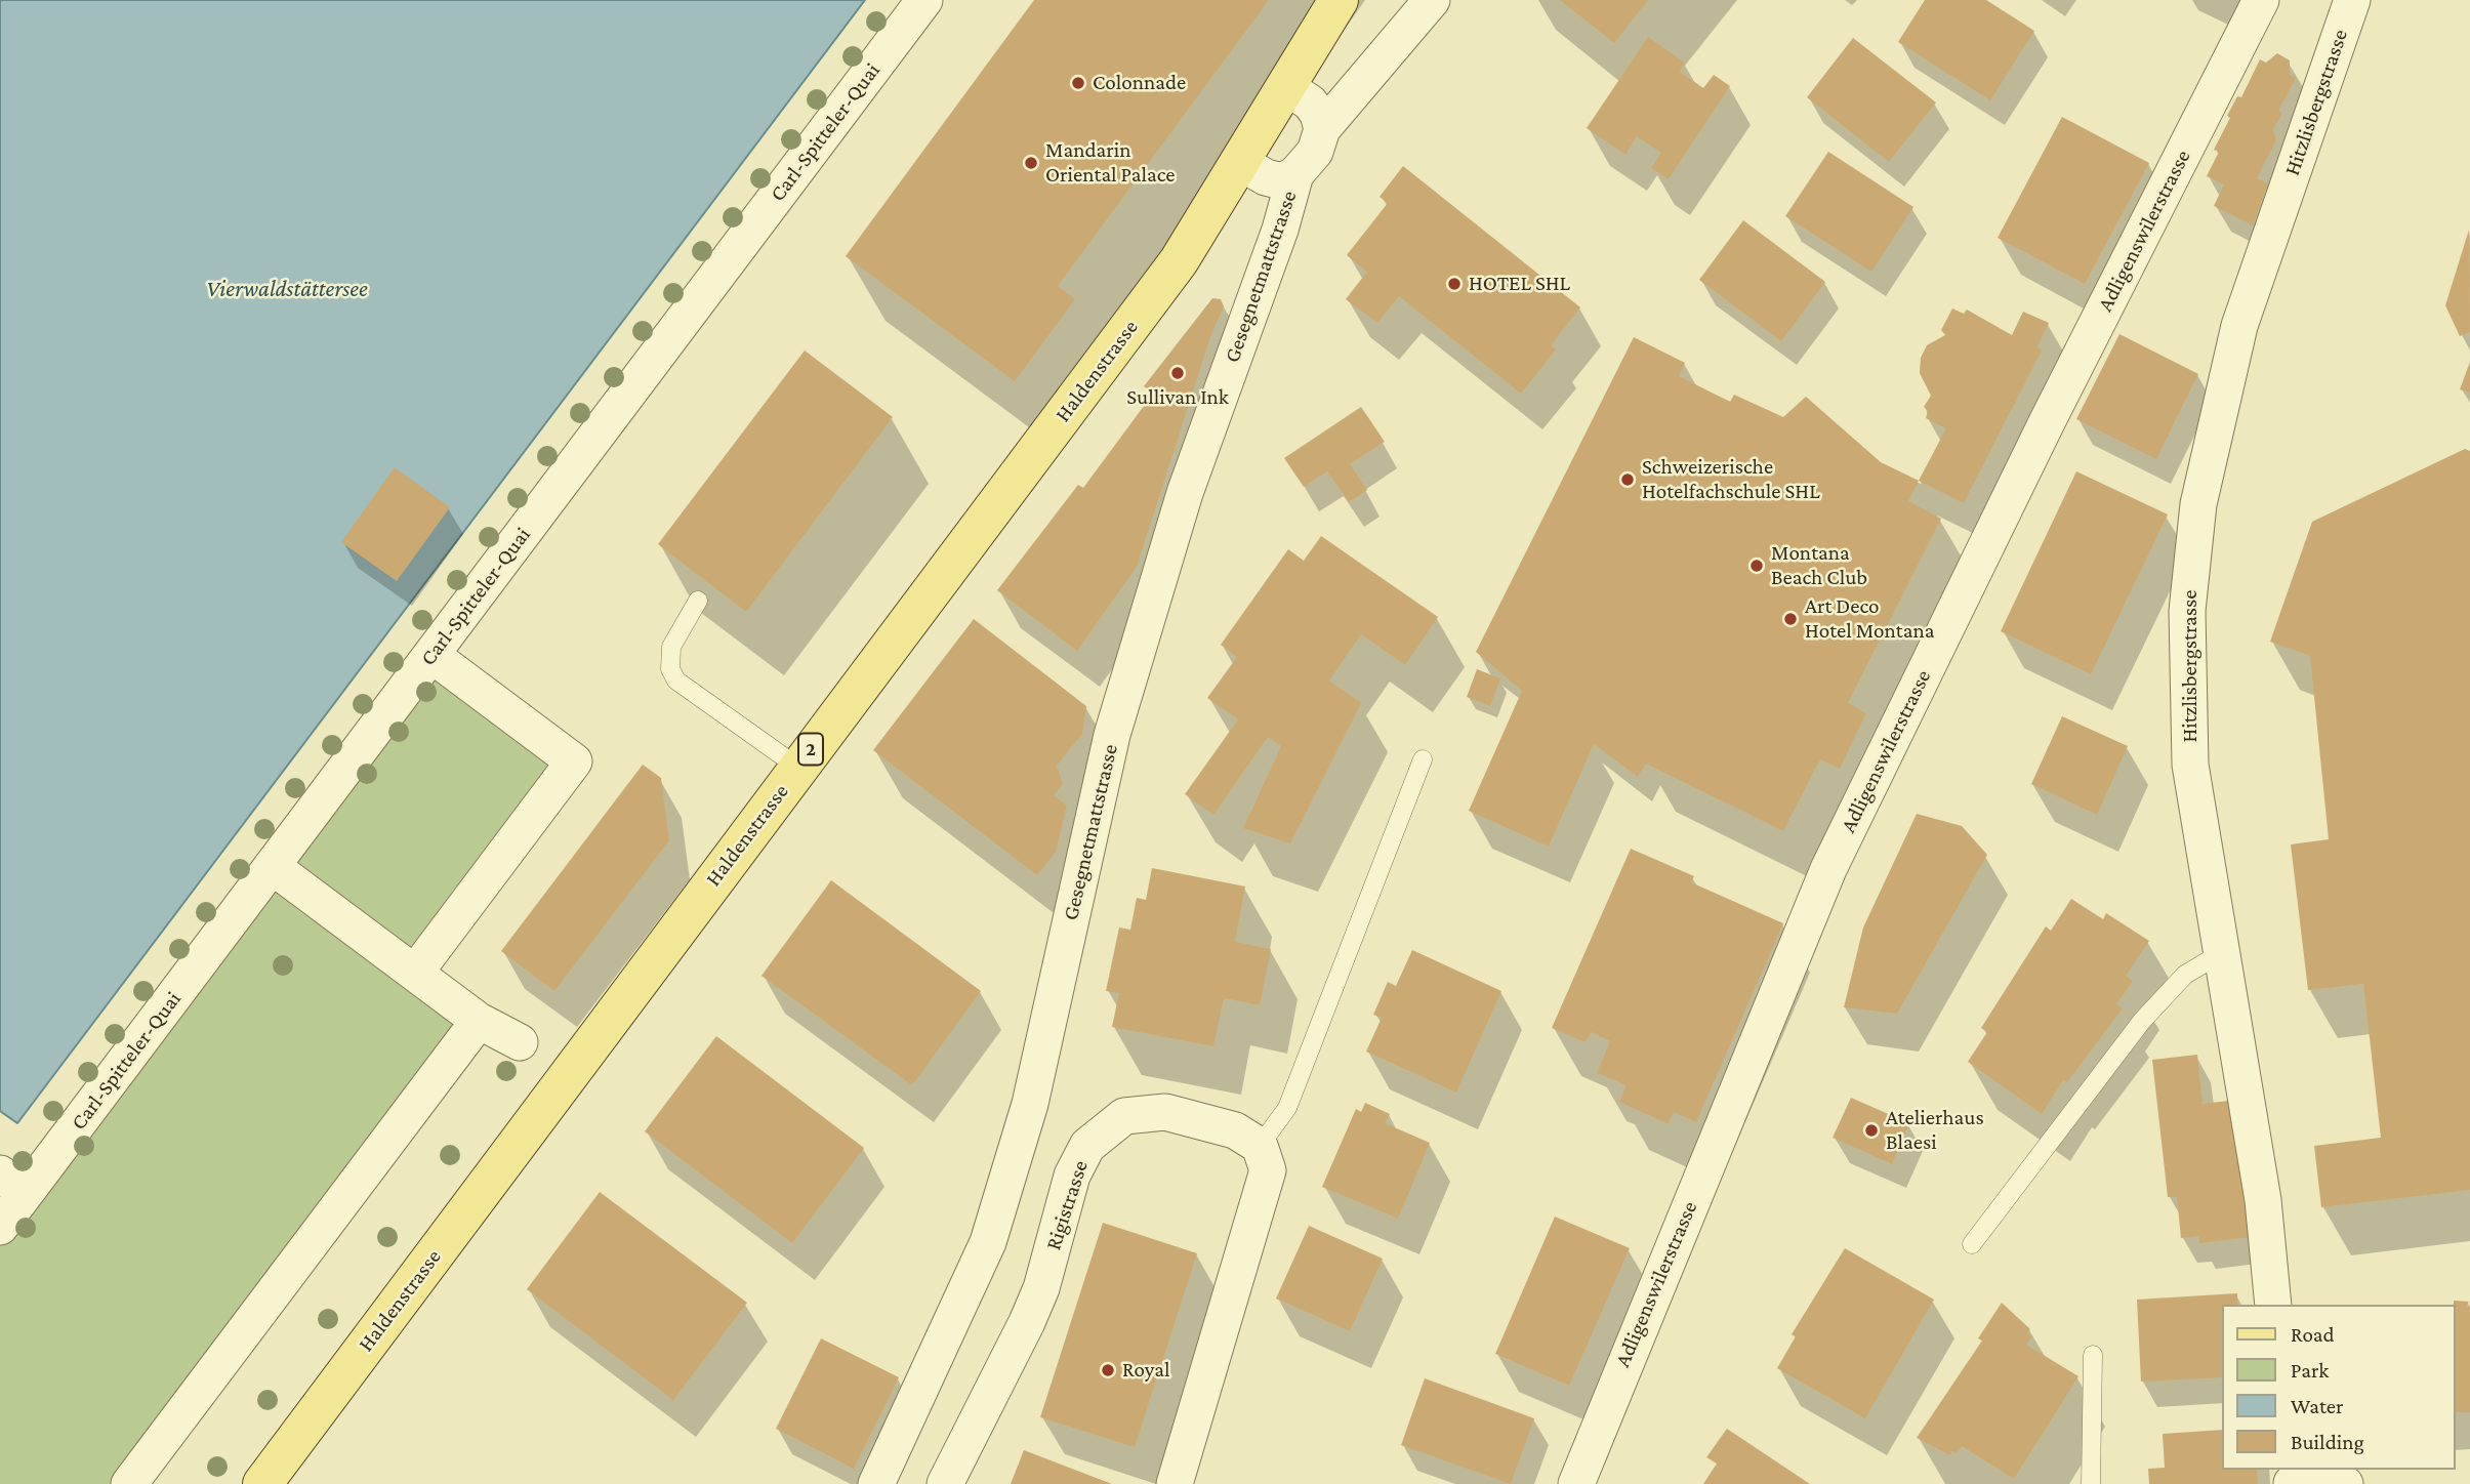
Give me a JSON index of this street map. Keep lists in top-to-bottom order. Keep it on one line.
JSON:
{"streets":{"main road":["Haldenstrasse","2"],"street":["Hitzlisbergstrasse","Carl-Spitteler-Quai","Adligenswilerstrasse","Gesegnetmattstrasse","Rigistrasse"]},"water":["Vierwaldstättersee"],"places":["Colonnade","Mandarin Oriental Palace","HOTEL SHL","Sullivan Ink","Schweizerische Hotelfachschule SHL","Montana Beach Club","Art Deco Hotel Montana","Atelierhaus Blaesi","Royal"],"legend":["Road","Park","Water","Building"]}
